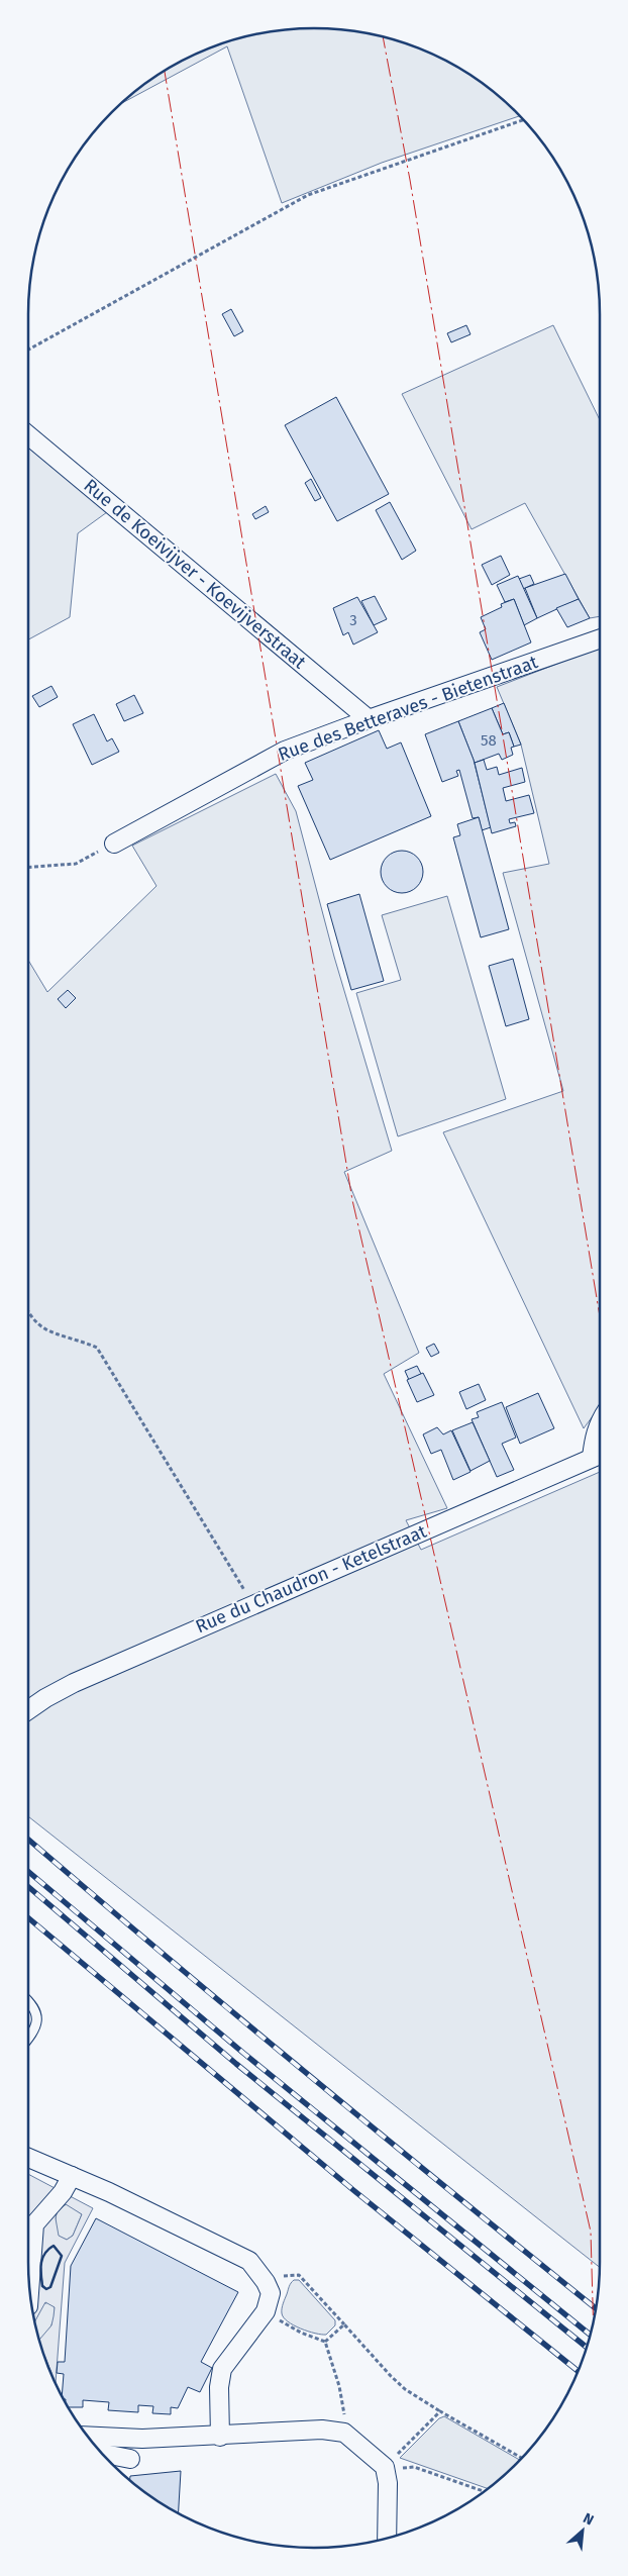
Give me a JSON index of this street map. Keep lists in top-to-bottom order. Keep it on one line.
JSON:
{"streets":{"street":["Rue de Koeivijver - Koevijverstraat","Rue des Betteraves - Bietenstraat","Rue du Chaudron - Ketelstraat"]},"crossings":[["Rue de Koeivijver - Koevijverstraat","Rue des Betteraves - Bietenstraat"]],"house_numbers":["3","58"],"north":"top right"}
